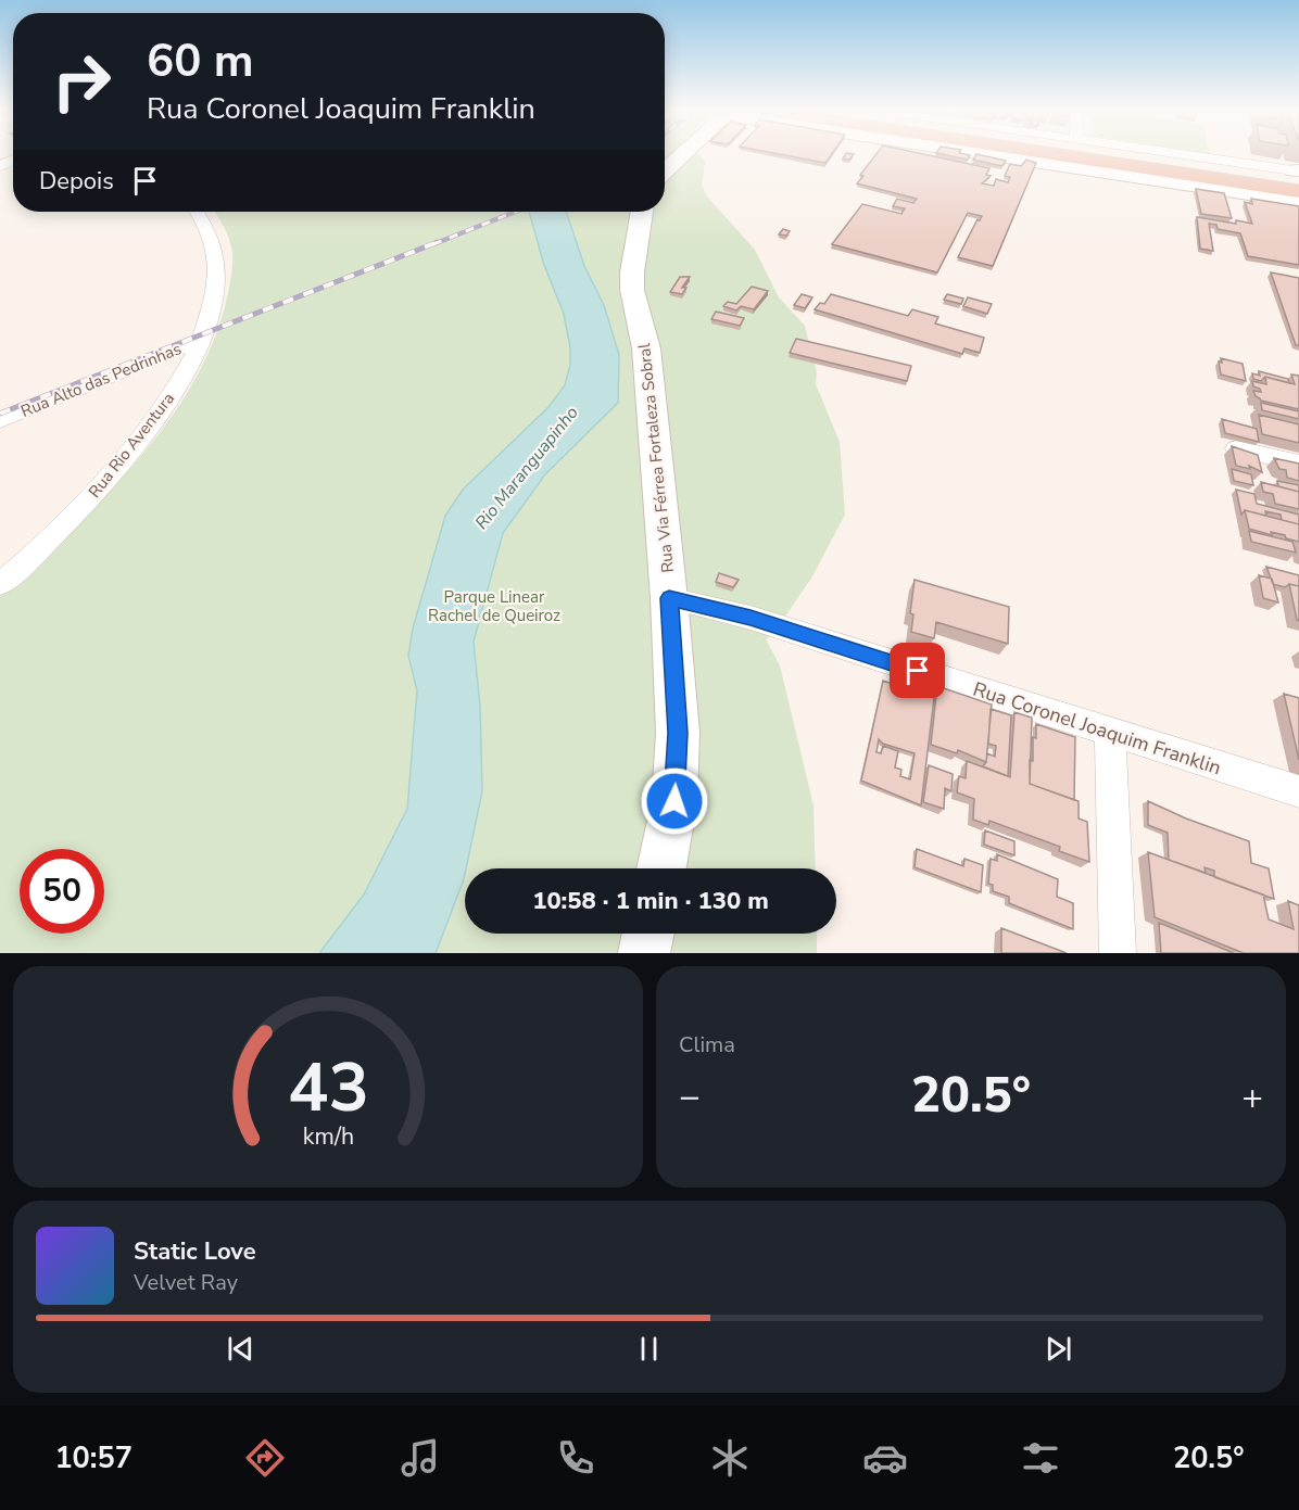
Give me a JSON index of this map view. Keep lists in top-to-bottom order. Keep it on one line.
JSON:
{"streets":{"main road":["Rua Via Férrea Fortaleza Sobral"],"street":["Rua Alto das Pedrinhas","Rua Rio Aventura","Rua Coronel Joaquim Franklin"]},"crossings":[["Rua Alto das Pedrinhas","Rua Rio Aventura"],["Rua Via Férrea Fortaleza Sobral","Rua Coronel Joaquim Franklin"]],"water":["Rio Maranguapinho"],"parks":["Parque Linear Rachel de Queiroz"],"page":{"turn":["60 m","Rua Coronel Joaquim Franklin"],"then":"Depois","limit":"50","trip":"10:58 · 1 min · 130 m","tile":"Clima","heat":["−","20.5°","+"],"song":["Static Love","Velvet Ray"],"tabs":["10:57","20.5°"],"gauge":["43","km/h"]}}
